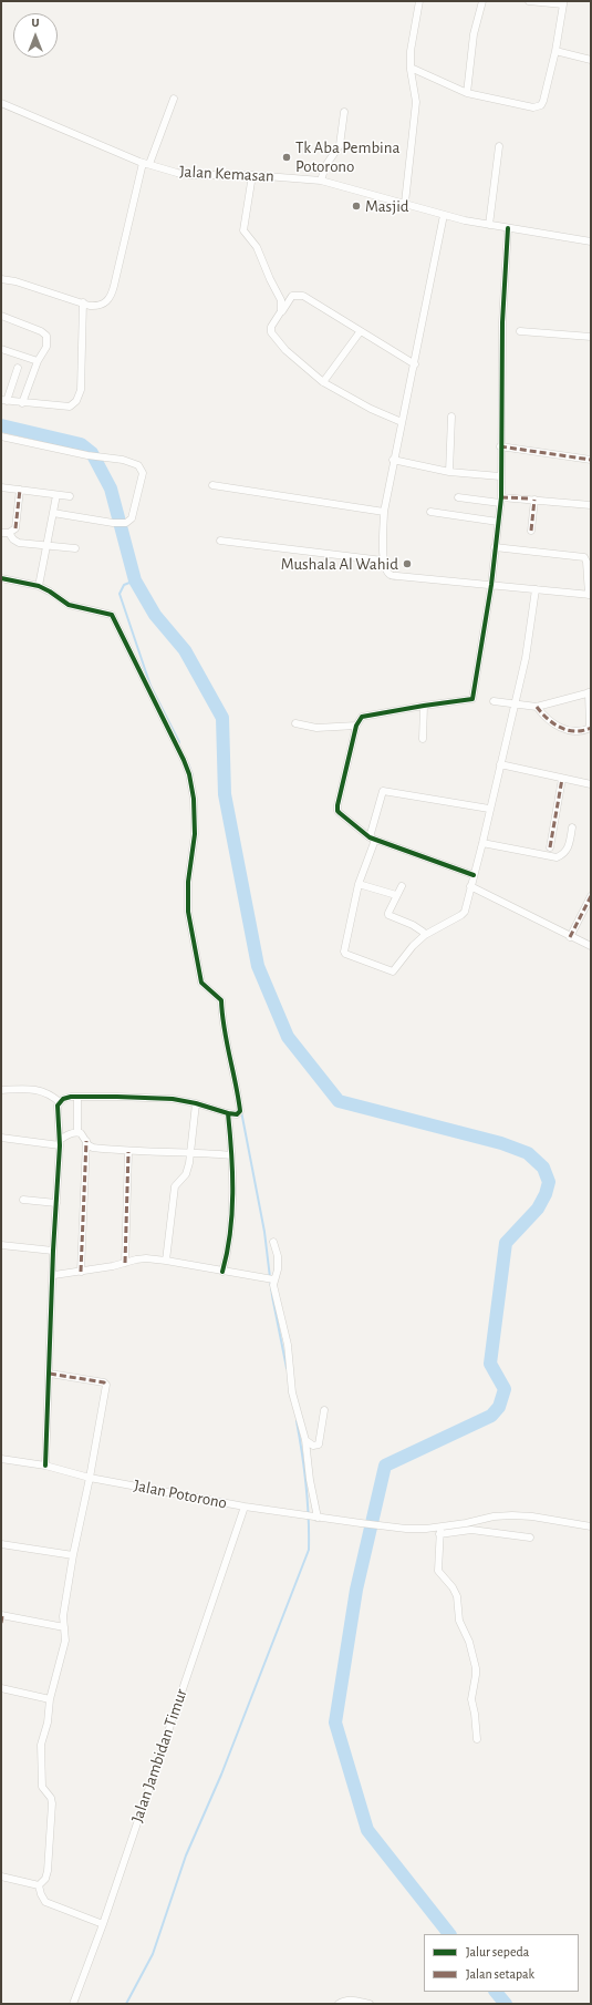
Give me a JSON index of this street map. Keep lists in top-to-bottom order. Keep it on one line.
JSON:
{"streets":{"street":["Jalan Kemasan","Jalan Potorono","Jalan Jambidan Timur"]},"crossings":[["Jalan Potorono","Jalan Jambidan Timur"]],"places":["Tk Aba Pembina Potorono","Masjid","Mushala Al Wahid"],"legend":["Jalur sepeda","Jalan setapak"],"north":"top"}
